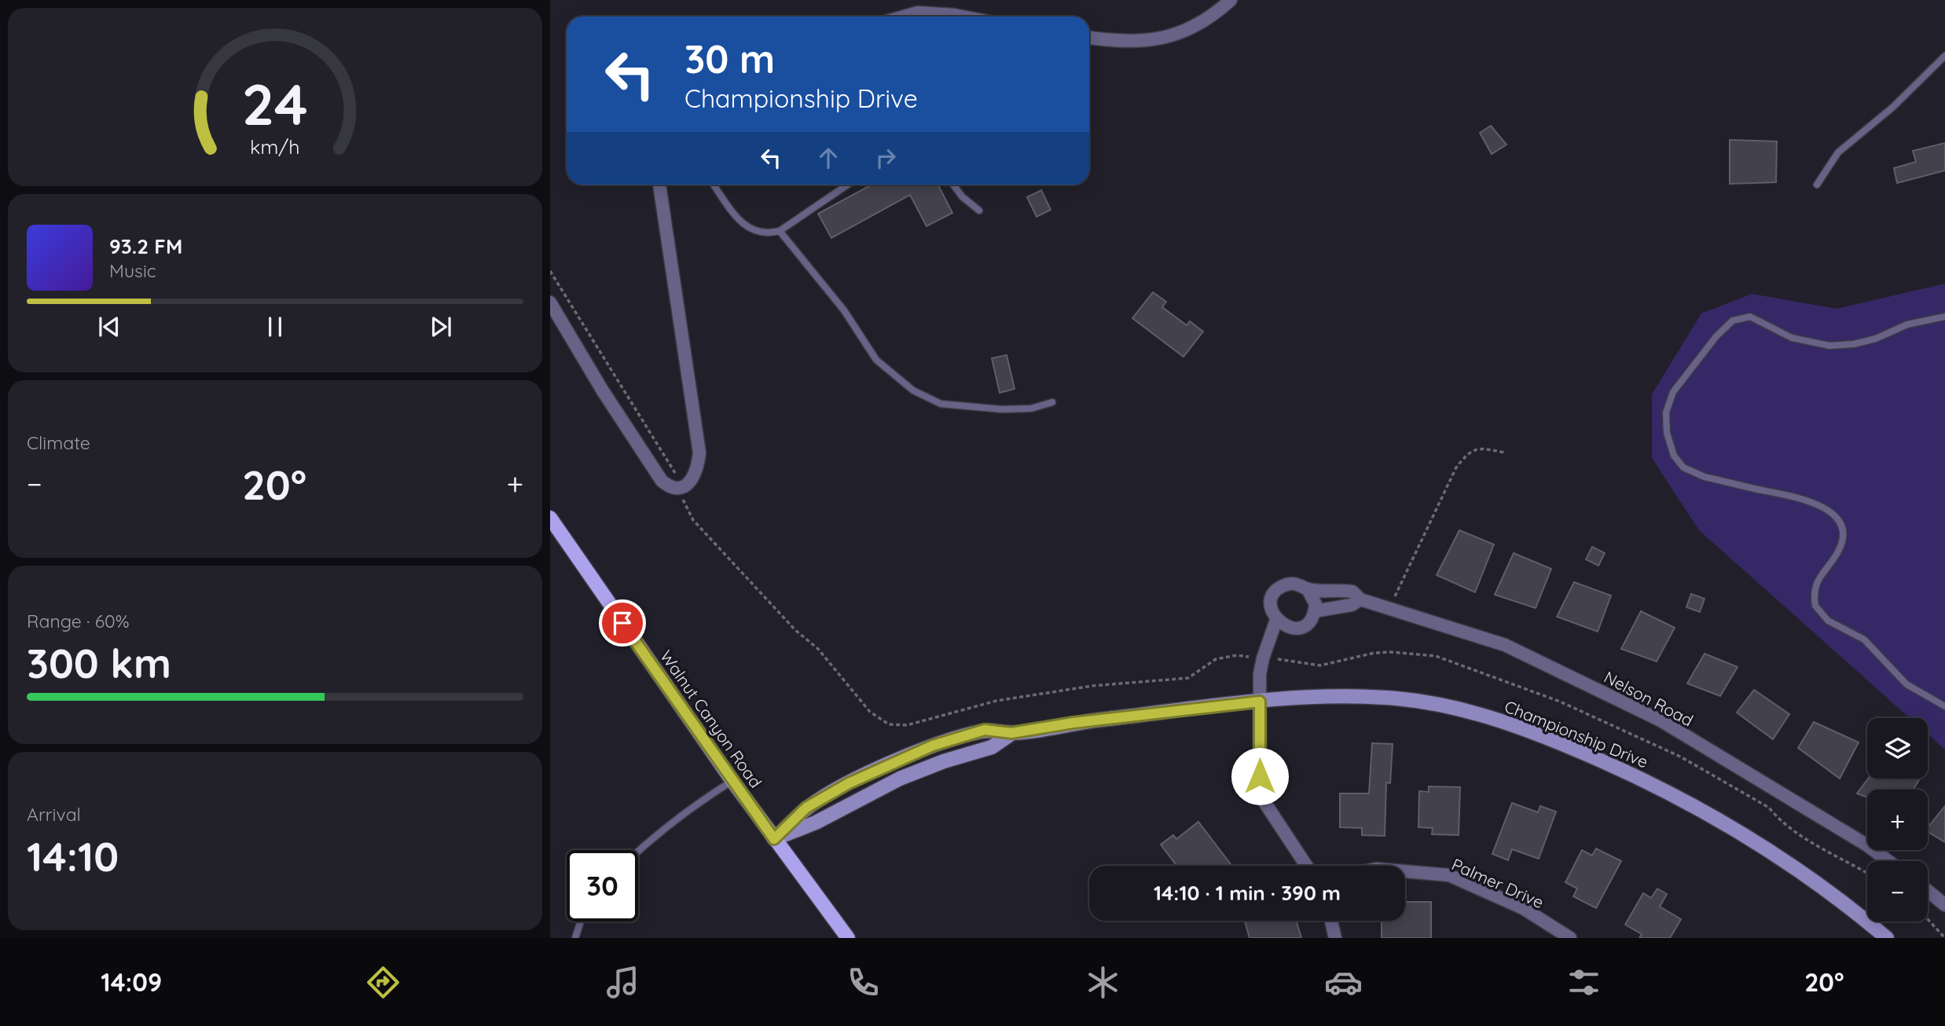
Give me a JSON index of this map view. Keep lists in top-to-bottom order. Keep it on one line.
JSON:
{"streets":{"main road":["Walnut Canyon Road"],"street":["Nelson Road","Championship Drive","Palmer Drive"]},"crossings":[["Nelson Road","Championship Drive"],["Walnut Canyon Road","Championship Drive"]],"page":{"turn":["30 m","Championship Drive"],"song":["93.2 FM","Music"],"tile":["Climate",["Range · 60%","300 km"],["Arrival","14:10"]],"heat":["−","20°","+"],"map_buttons":["+","−"],"limit":"30","trip":"14:10 · 1 min · 390 m","tabs":["14:09","20°"],"gauge":["24","km/h"]}}
